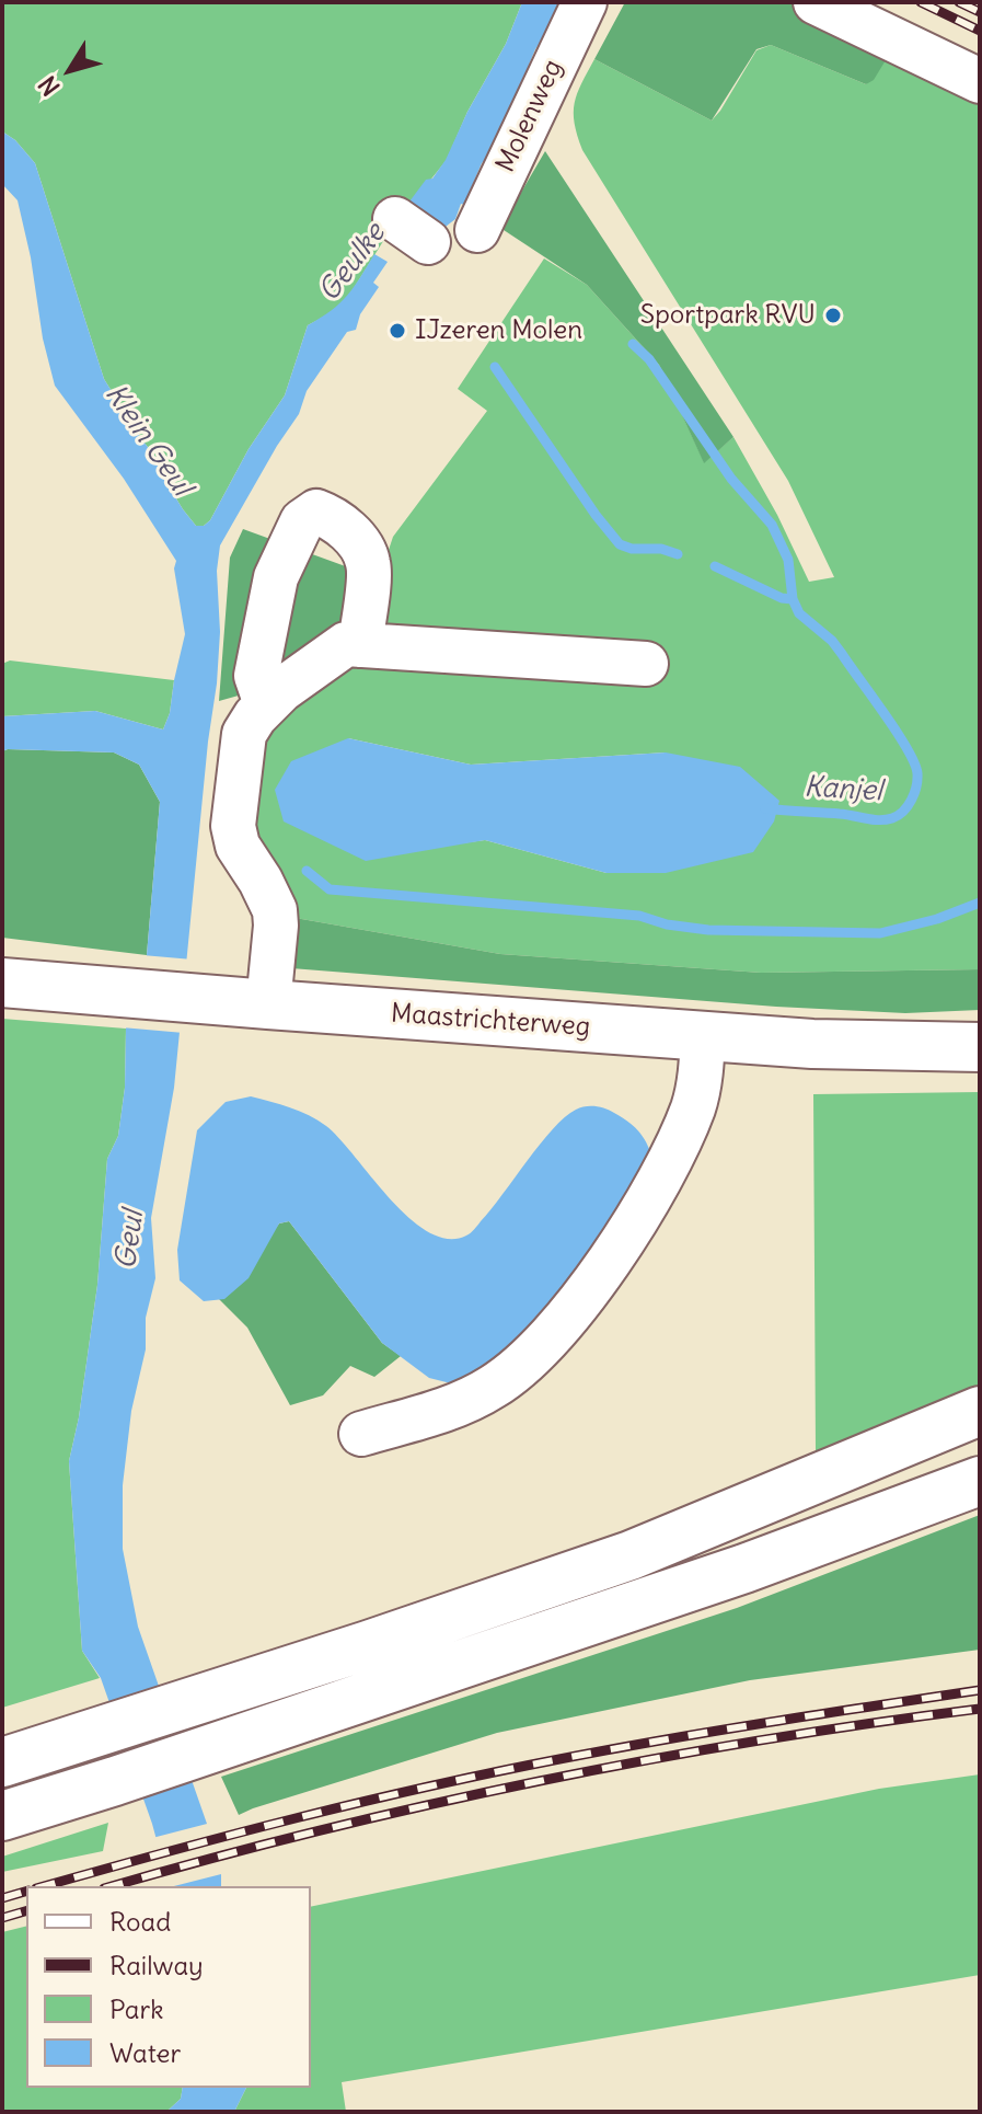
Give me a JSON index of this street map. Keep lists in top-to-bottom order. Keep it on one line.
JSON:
{"streets":{"main road":["Maastrichterweg"],"street":["Molenweg"]},"water":["Geulke","Klein Geul","Kanjel","Geul"],"places":["Sportpark RVU","IJzeren Molen"],"legend":["Road","Railway","Park","Water"],"north":"bottom left"}
